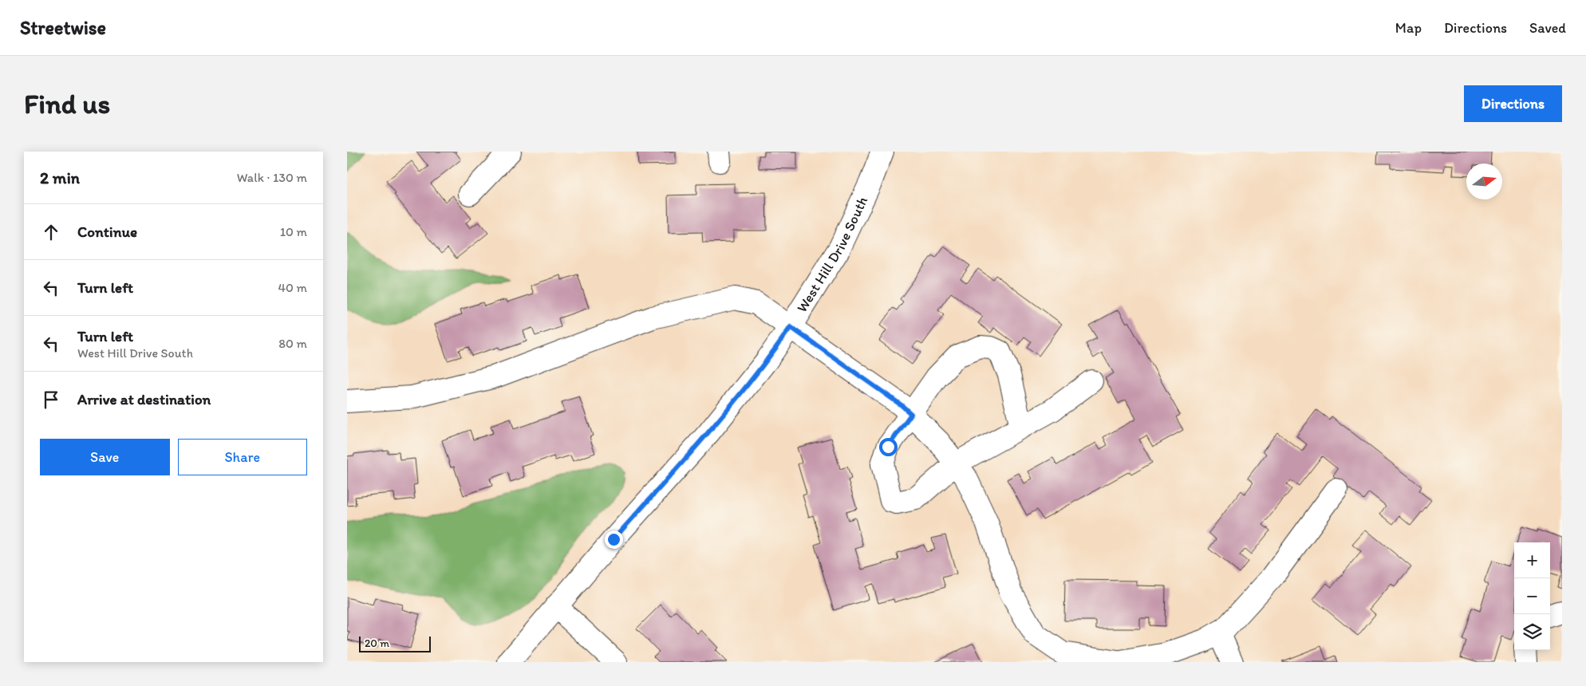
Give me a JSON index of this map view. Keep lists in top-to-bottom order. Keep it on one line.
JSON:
{"streets":{"street":["West Hill Drive South"]},"scale_bar":"20 m","north":"right","page":{"header":"Streetwise","nav":["Map","Directions","Saved"],"buttons":["Directions",["Save","Share"]],"title":"Find us","heading":["2 min","Walk · 130 m"],"list":[["Continue","10 m"],["Turn left","40 m"],["Turn left","West Hill Drive South","80 m"],"Arrive at destination"],"map_buttons":["+","−"],"scale":"20 m"}}
